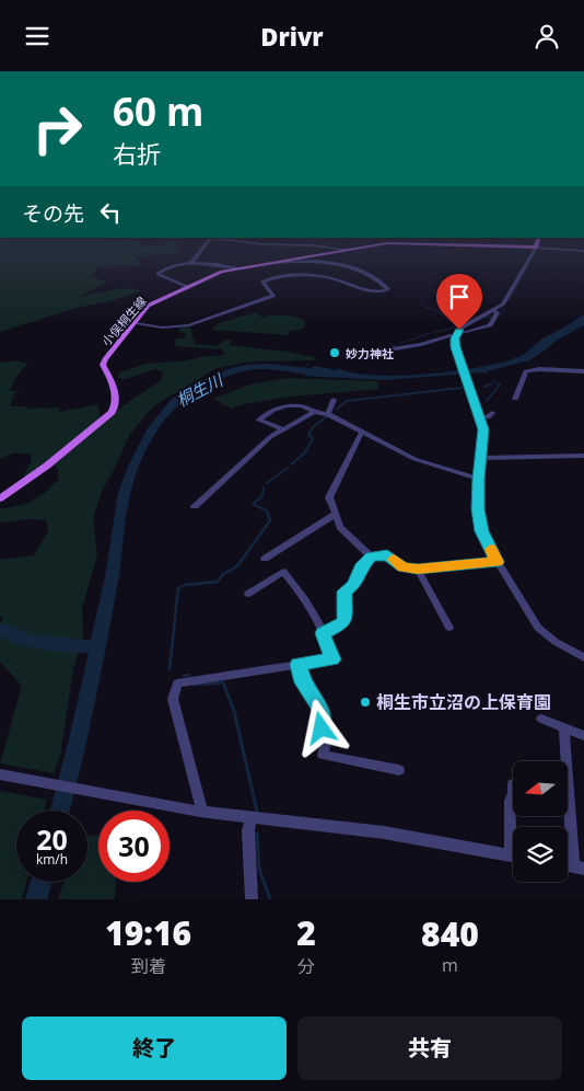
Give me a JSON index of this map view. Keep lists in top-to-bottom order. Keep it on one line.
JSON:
{"streets":{"main road":["小俣桐生線"]},"water":["桐生川"],"places":["妙力神社","桐生市立沼の上保育園"],"north":"left","page":{"header":"Drivr","turn":["60 m","右折"],"then":"その先","speed":"20 km/h","limit":"30","eta":["19:16","到着","2","分","840","m"],"buttons":["終了","共有"]}}
